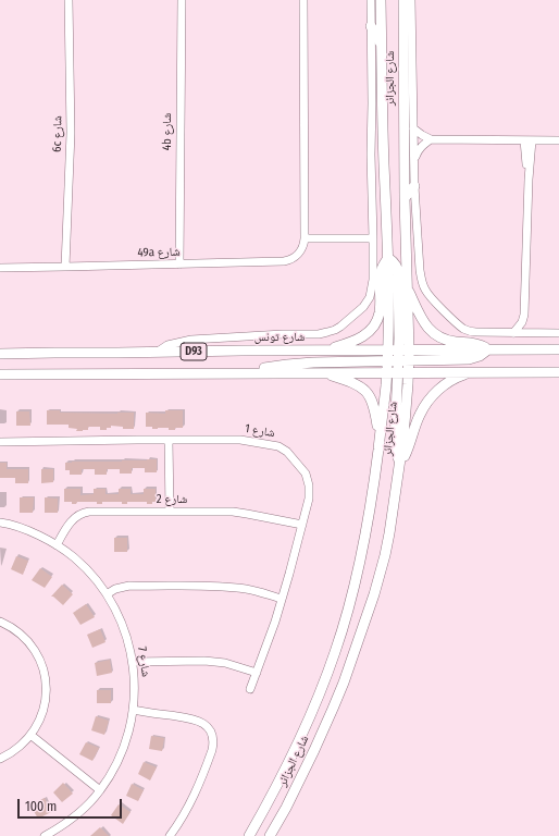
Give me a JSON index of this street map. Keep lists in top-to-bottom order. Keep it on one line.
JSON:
{"streets":{"main road":["شارع الجزائر","شارع تونس","D93"],"street":["4b شارع","6c شارع","49a شارع","شارع 1","شارع 2","شارع 7"]},"crossings":[["شارع الجزائر","شارع تونس"],["شارع الجزائر","D93"],["4b شارع","49a شارع"],["6c شارع","49a شارع"],["شارع 1","شارع 2"],["شارع 2","شارع 7"]],"scale_bar":"100 m"}
